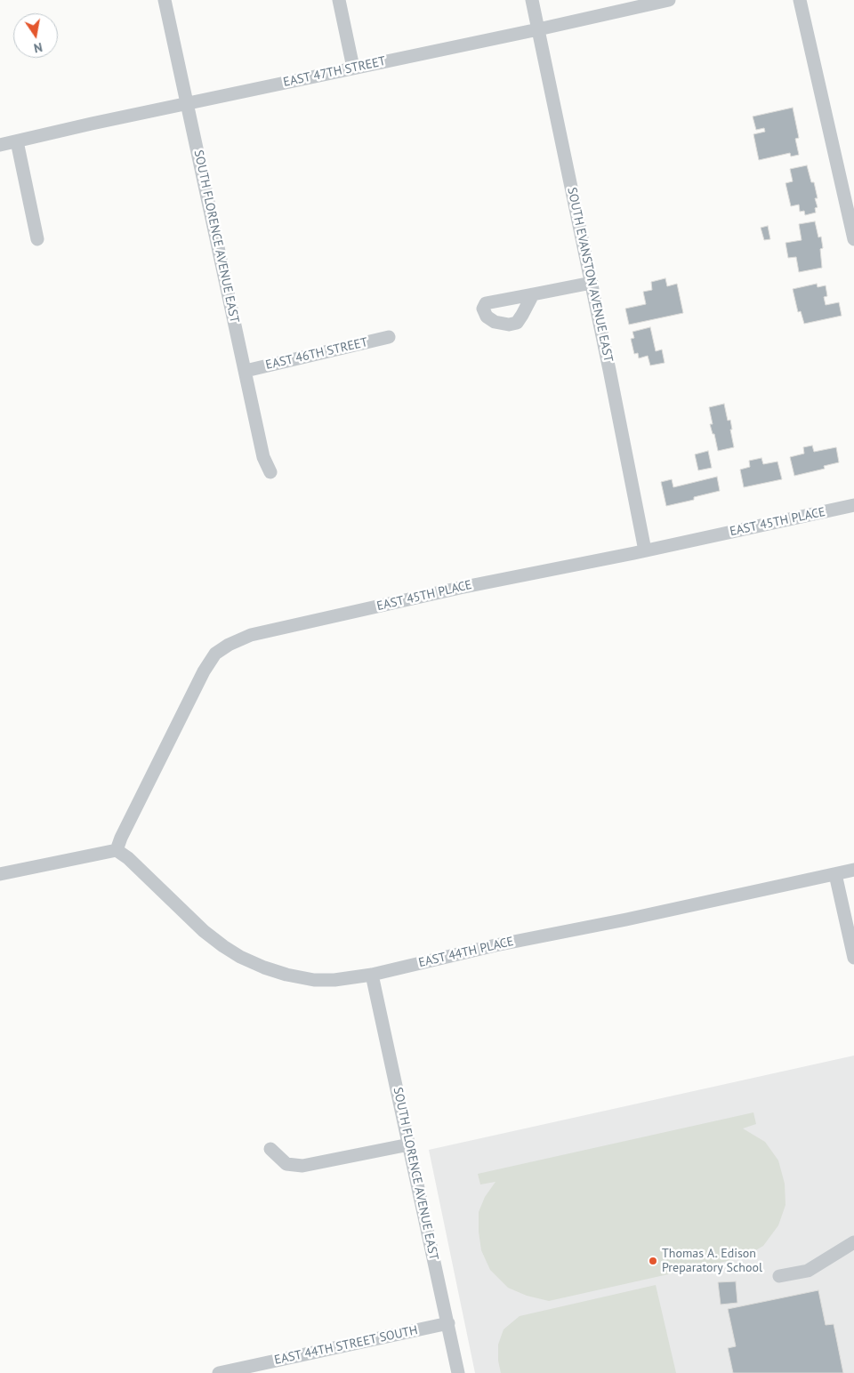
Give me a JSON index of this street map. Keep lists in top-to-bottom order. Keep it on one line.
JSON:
{"streets":{"street":["EAST 47TH STREET","SOUTH FLORENCE AVENUE EAST","SOUTH EVANSTON AVENUE EAST","EAST 46TH STREET","EAST 45TH PLACE","EAST 44TH PLACE","EAST 44TH STREET SOUTH"]},"crossings":[["EAST 47TH STREET","SOUTH FLORENCE AVENUE EAST"],["EAST 47TH STREET","SOUTH EVANSTON AVENUE EAST"],["SOUTH FLORENCE AVENUE EAST","EAST 46TH STREET"],["SOUTH FLORENCE AVENUE EAST","EAST 44TH PLACE"],["SOUTH FLORENCE AVENUE EAST","EAST 44TH STREET SOUTH"],["SOUTH EVANSTON AVENUE EAST","EAST 45TH PLACE"],["EAST 45TH PLACE","EAST 44TH PLACE"]],"places":["Thomas A. Edison Preparatory School"],"north":"bottom"}
